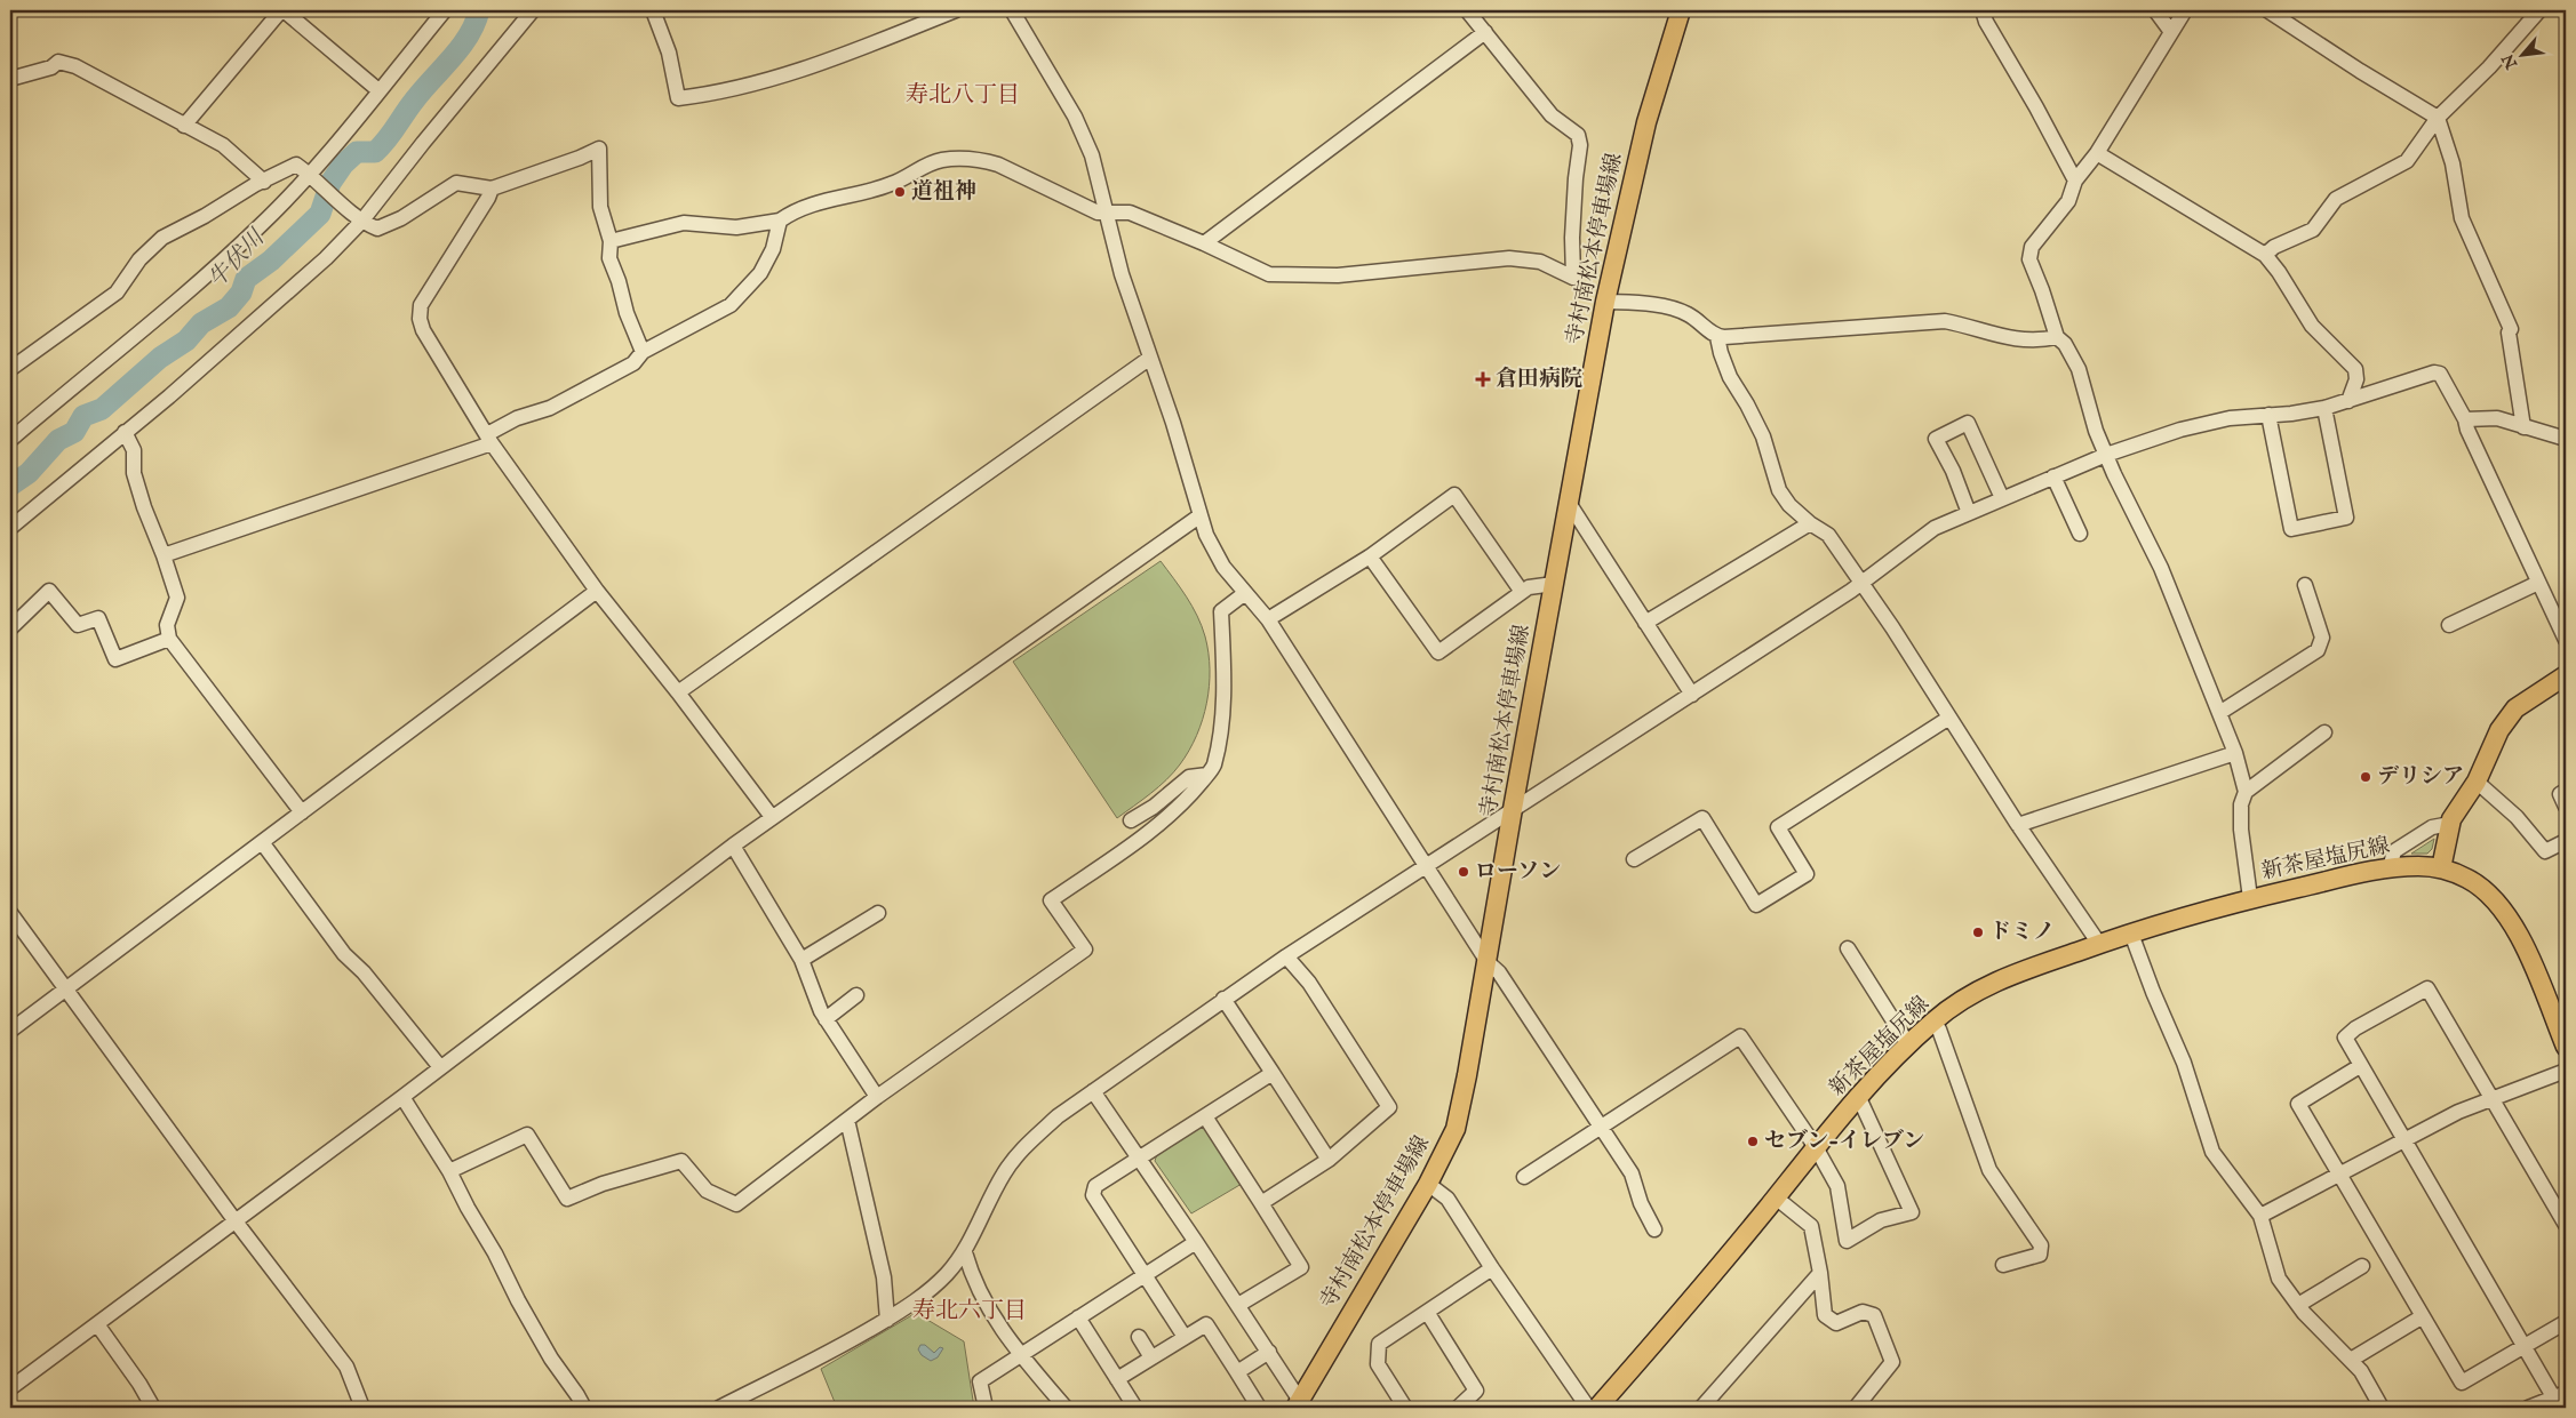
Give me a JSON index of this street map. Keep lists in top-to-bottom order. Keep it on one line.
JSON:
{"streets":{"main road":["寺村南松本停車場線","新茶屋塩尻線"]},"districts":["寿北八丁目","寿北六丁目"],"water":["牛伏川"],"places":{"other":["道祖神","デリシア","ローソン","ドミノ","セブン-イレブン"],"health":["倉田病院"]},"north":"bottom left"}
